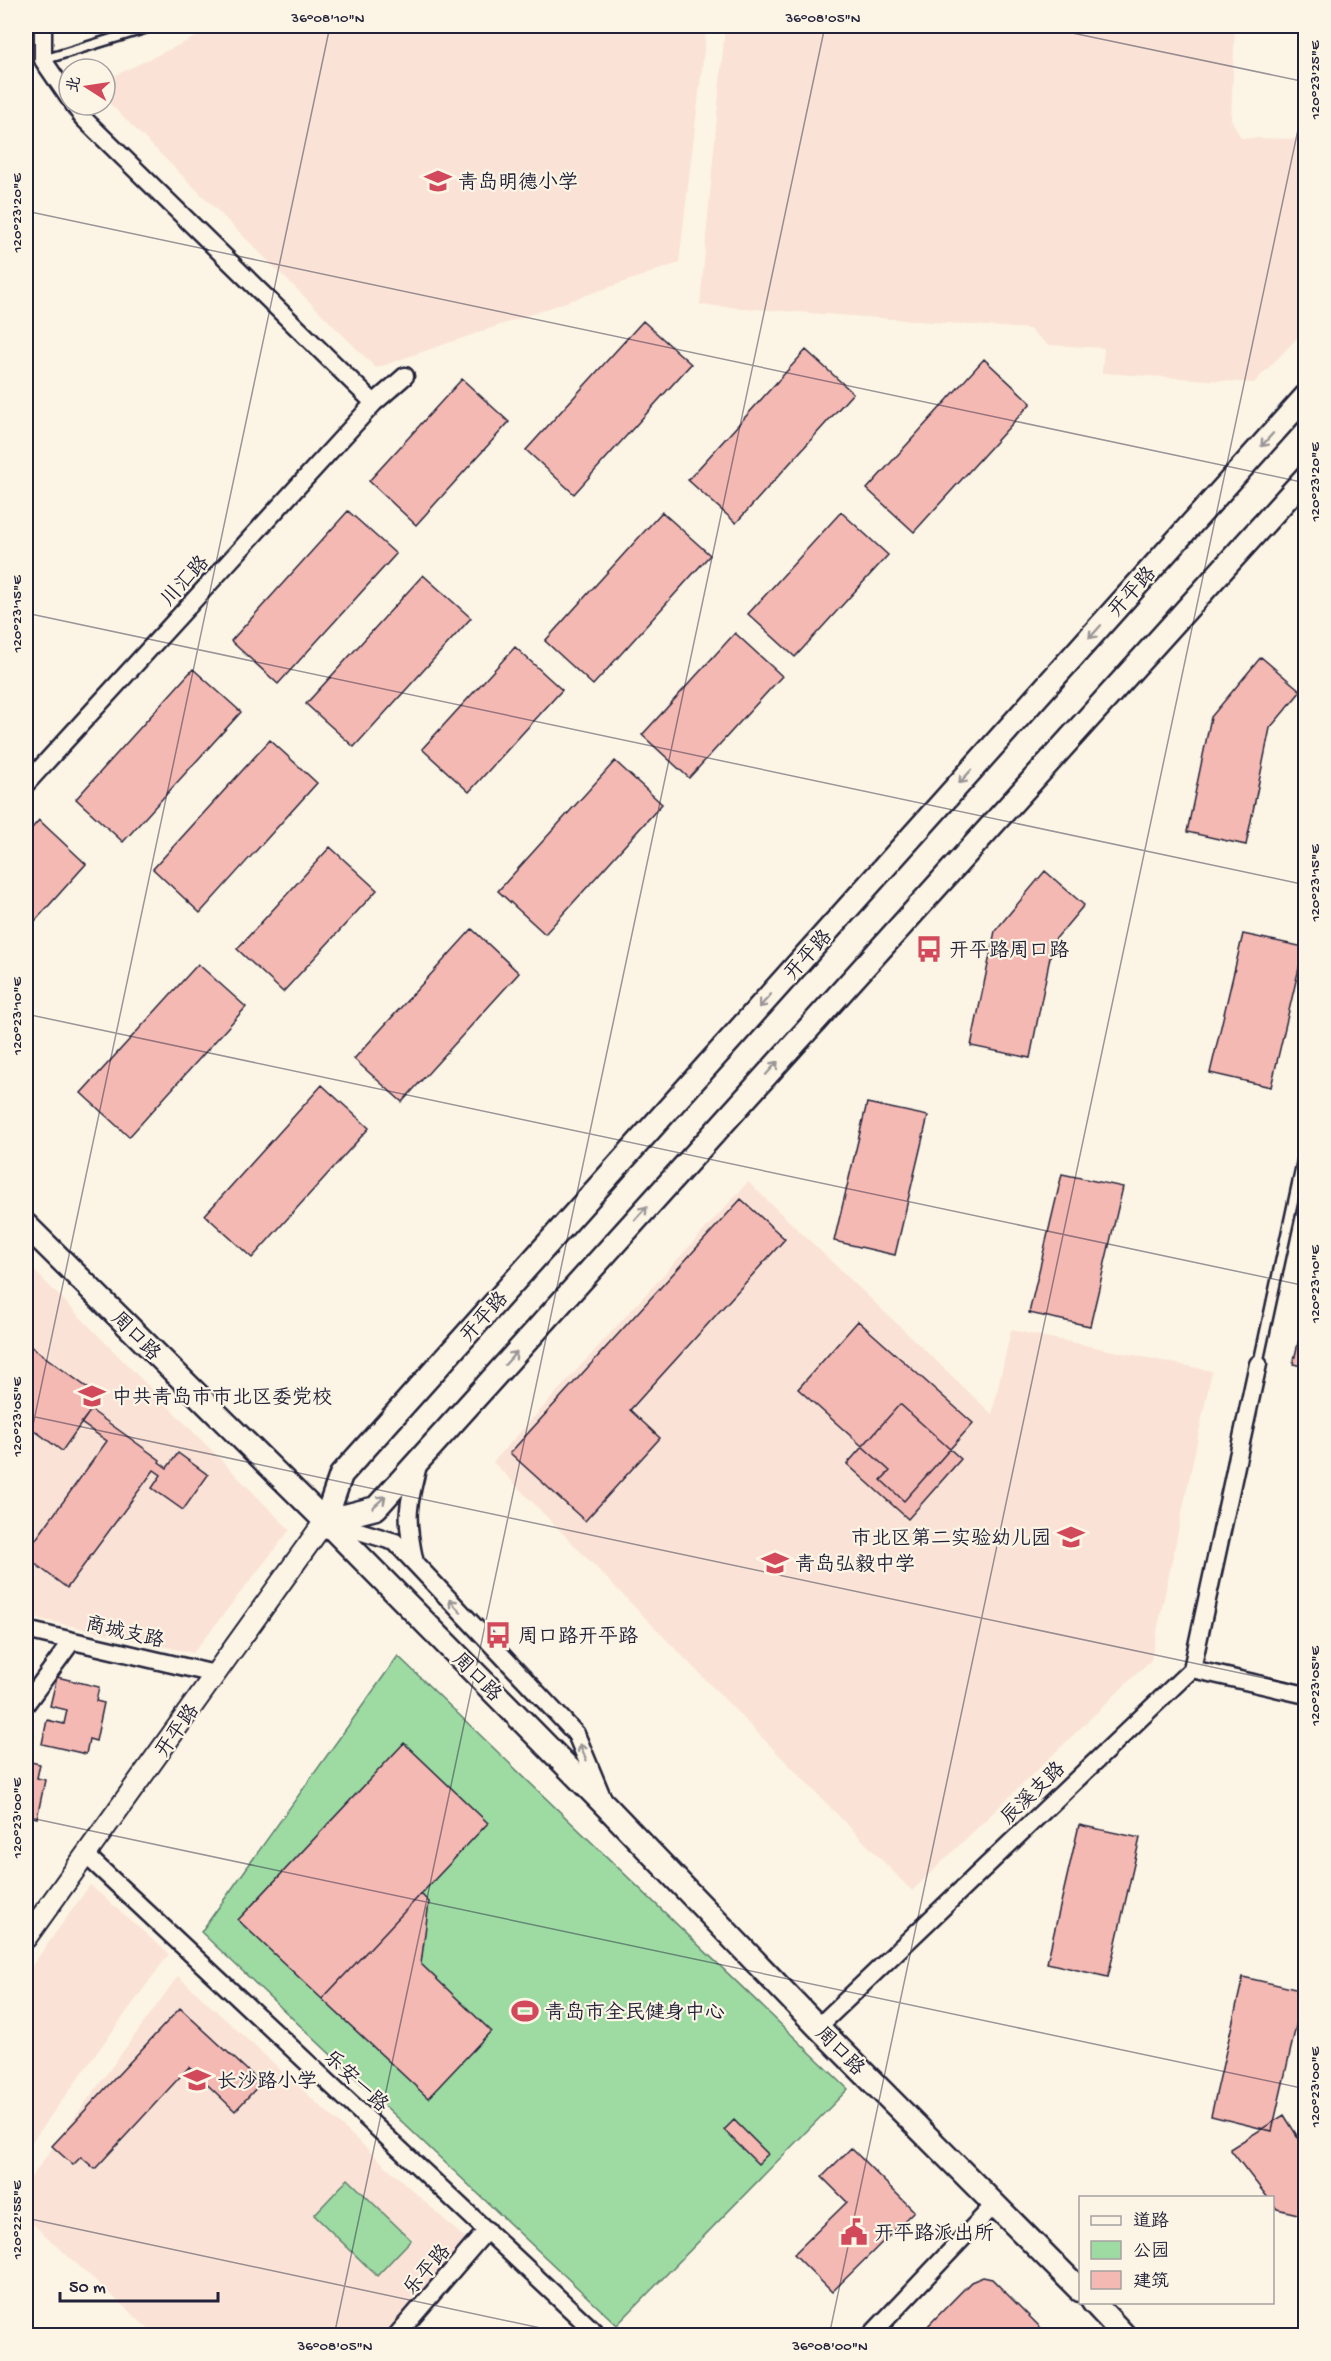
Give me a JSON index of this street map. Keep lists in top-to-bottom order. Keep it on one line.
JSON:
{"streets":{"main road":["开平路","周口路"],"street":["川汇路","商城支路","辰溪支路","乐安一路","乐平路"]},"crossings":[["开平路","周口路"],["开平路","商城支路"],["开平路","乐安一路"],["周口路","辰溪支路"],["乐安一路","乐平路"]],"places":{"school or university":["青岛明德小学","中共青岛市市北区委党校","市北区第二实验幼儿园","青岛弘毅中学","长沙路小学"],"bus stop":["开平路周口路","周口路开平路"],"sports":["青岛市全民健身中心"],"public building":["开平路派出所"]},"legend":["道路","公园","建筑"],"scale_bar":"50 m","north":"left","coordinates":["36°08'10\"N","36°08'05\"N","120°23'25\"E","120°23'20\"E","120°23'15\"E","120°23'10\"E","120°23'05\"E","120°23'00\"E","120°22'55\"E","36°08'00\"N"]}
